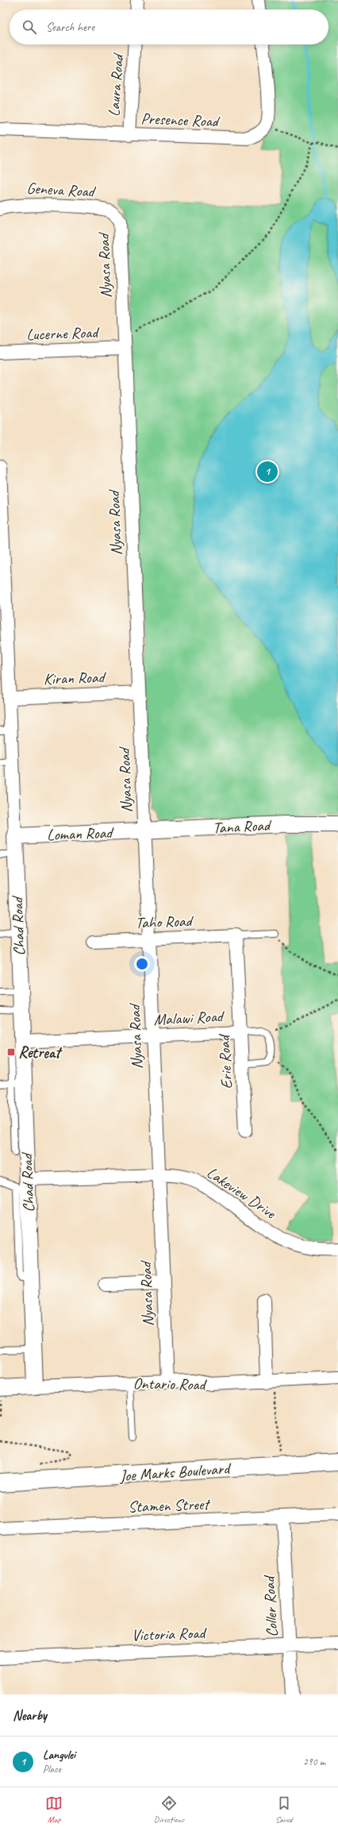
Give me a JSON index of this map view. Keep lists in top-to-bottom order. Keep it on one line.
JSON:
{"streets":{"main road":["Joe Marks Boulevard"],"street":["Laura Road","Presence Road","Geneva Road","Nyasa Road","Lucerne Road","Kiran Road","Tana Road","Loman Road","Taho Road","Chad Road","Malawi Road","Erie Road","Lakeview Drive","Ontario Road","Stamen Street","Coller Road","Victoria Road"]},"crossings":[["Laura Road","Presence Road"],["Geneva Road","Nyasa Road"],["Nyasa Road","Lucerne Road"],["Nyasa Road","Kiran Road"],["Nyasa Road","Tana Road"],["Nyasa Road","Loman Road"],["Nyasa Road","Taho Road"],["Nyasa Road","Malawi Road"],["Nyasa Road","Lakeview Drive"],["Nyasa Road","Ontario Road"],["Kiran Road","Chad Road"],["Tana Road","Loman Road"],["Loman Road","Chad Road"],["Taho Road","Erie Road"],["Chad Road","Malawi Road"],["Chad Road","Lakeview Drive"],["Chad Road","Ontario Road"],["Malawi Road","Erie Road"],["Stamen Street","Coller Road"],["Coller Road","Victoria Road"]],"places":{"transit":["Retreat"]},"page":{"search":"Search here","pins":"1","heading":"Nearby","list":[{"mark":"1","name":"Langvlei","note":"Place","value":"290 m"}],"nav":["Map","Directions","Saved"]}}
